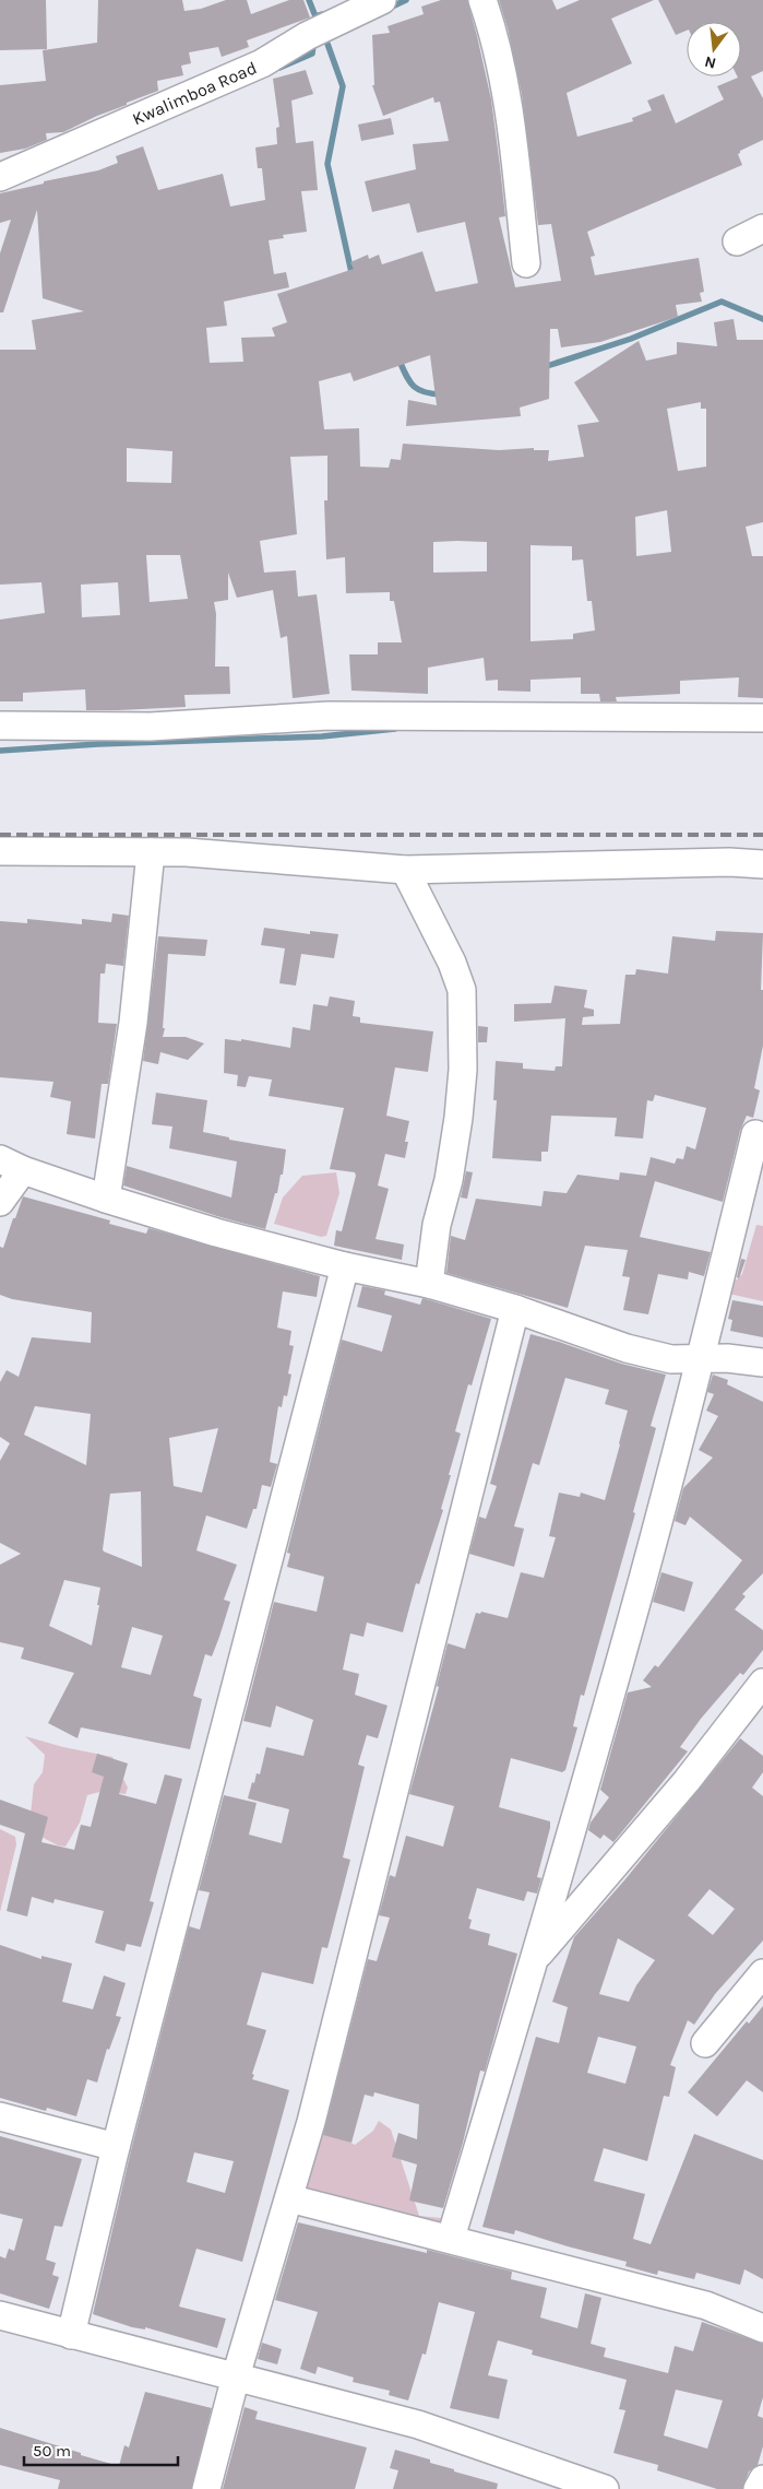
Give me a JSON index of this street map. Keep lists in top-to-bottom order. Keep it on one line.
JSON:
{"streets":{"street":["Kwalimboa Road"]},"scale_bar":"50 m","north":"bottom"}
